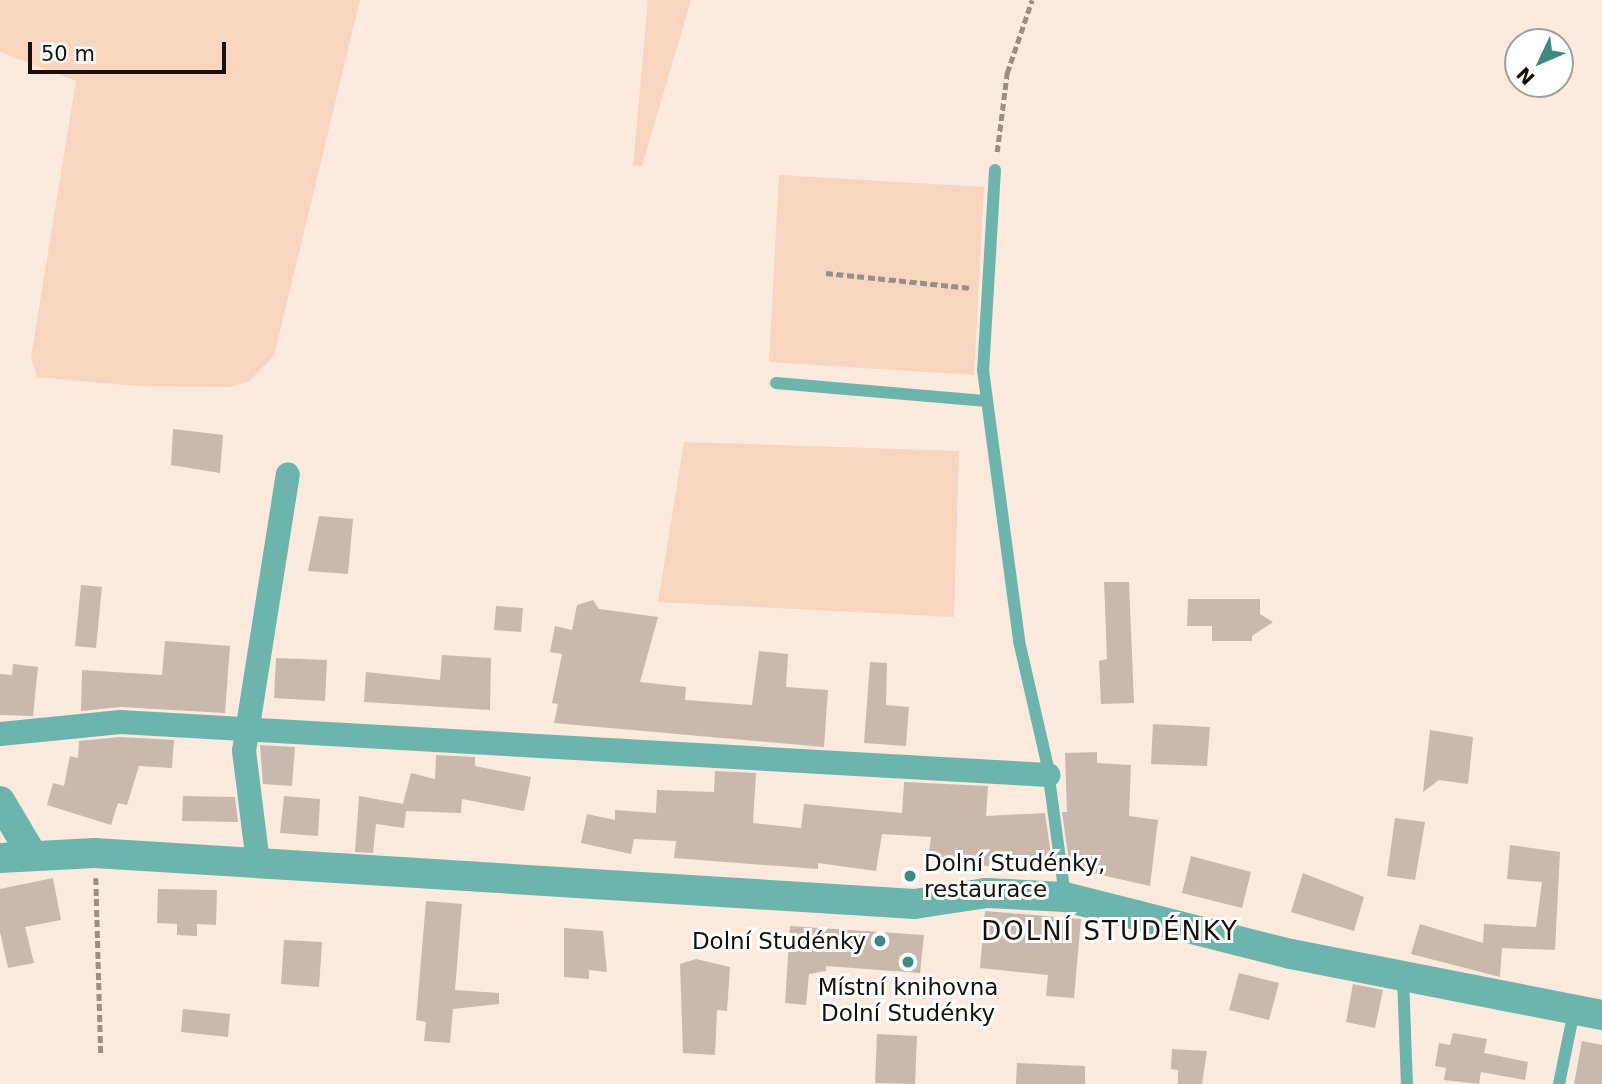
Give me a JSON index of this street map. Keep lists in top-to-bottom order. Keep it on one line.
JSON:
{"districts":["DOLNÍ STUDÉNKY"],"places":["Dolní Studénky, restaurace","Dolní Studénky","Místní knihovna Dolní Studénky"],"scale_bar":"50 m","north":"bottom left"}
